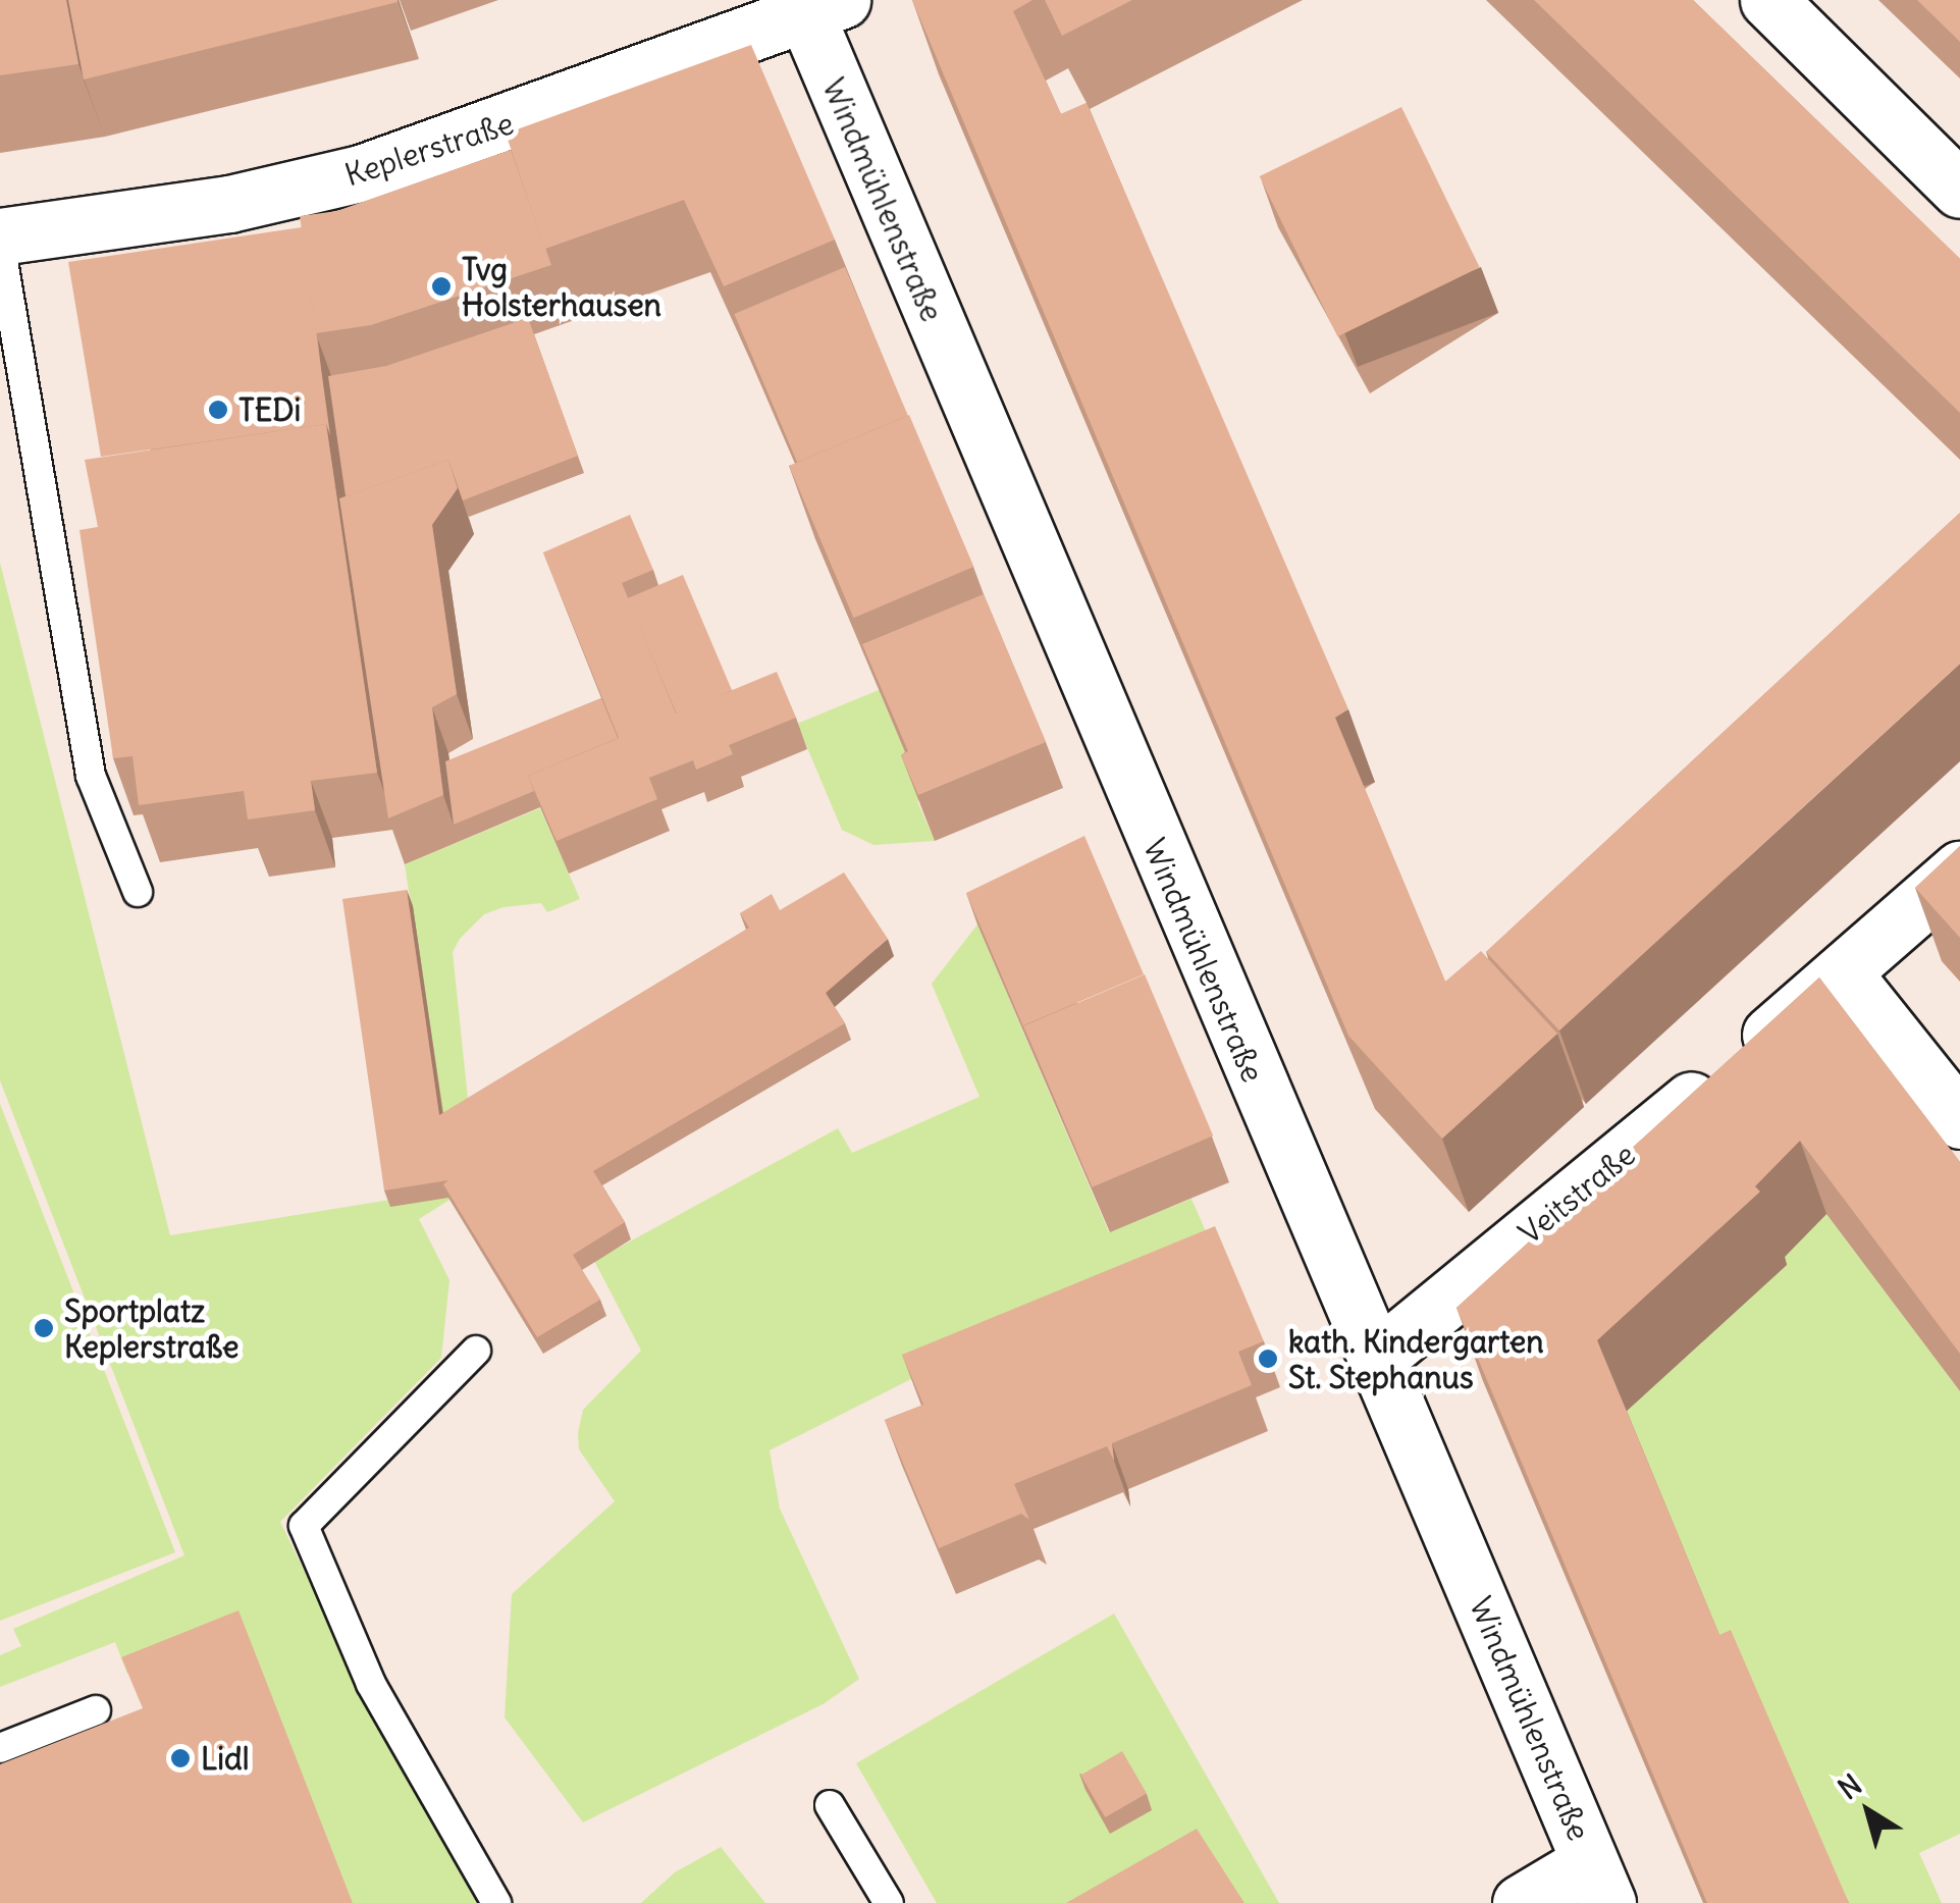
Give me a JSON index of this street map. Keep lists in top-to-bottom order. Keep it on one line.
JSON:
{"streets":{"street":["Keplerstraße","Windmühlenstraße","Veitstraße"]},"crossings":[["Keplerstraße","Windmühlenstraße"],["Windmühlenstraße","Veitstraße"]],"places":["Tvg Holsterhausen","TEDi","Sportplatz Keplerstraße","kath. Kindergarten St. Stephanus","Lidl"],"north":"top left"}
